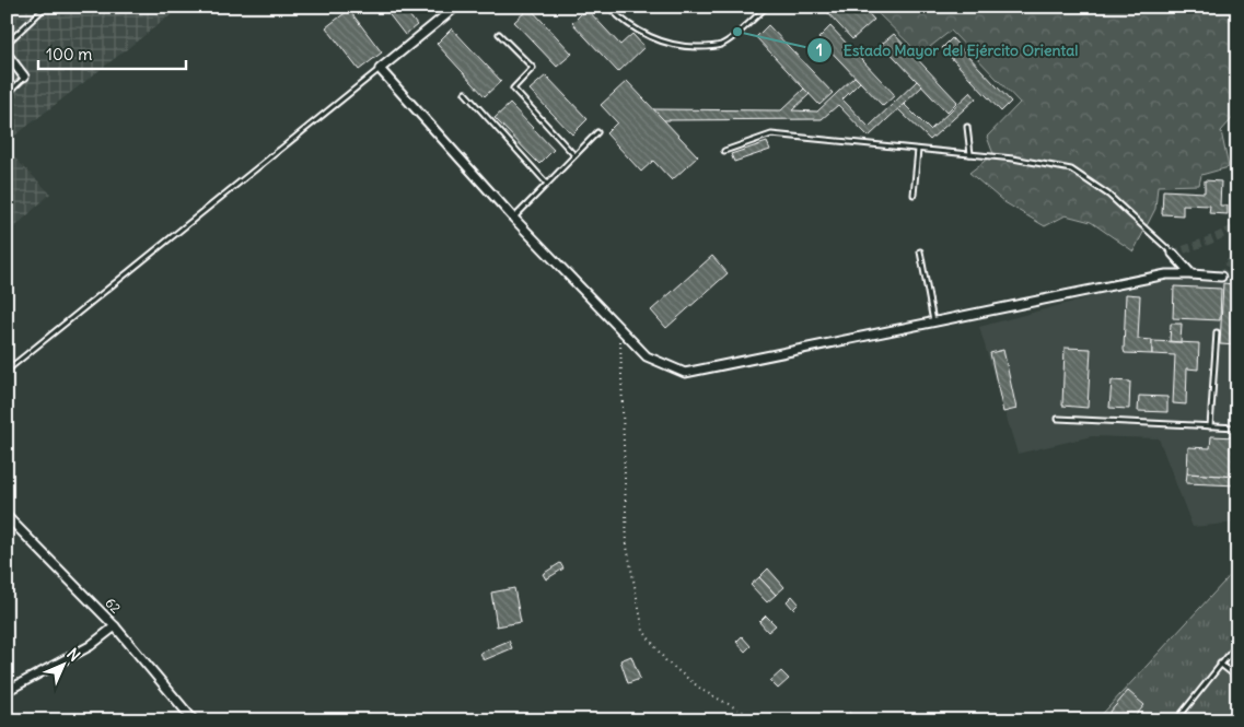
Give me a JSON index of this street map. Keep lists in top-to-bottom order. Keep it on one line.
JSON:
{"streets":{"street":["62"]},"places":["Estado Mayor del Ejército Oriental"],"scale_bar":"100 m","north":"top right"}
